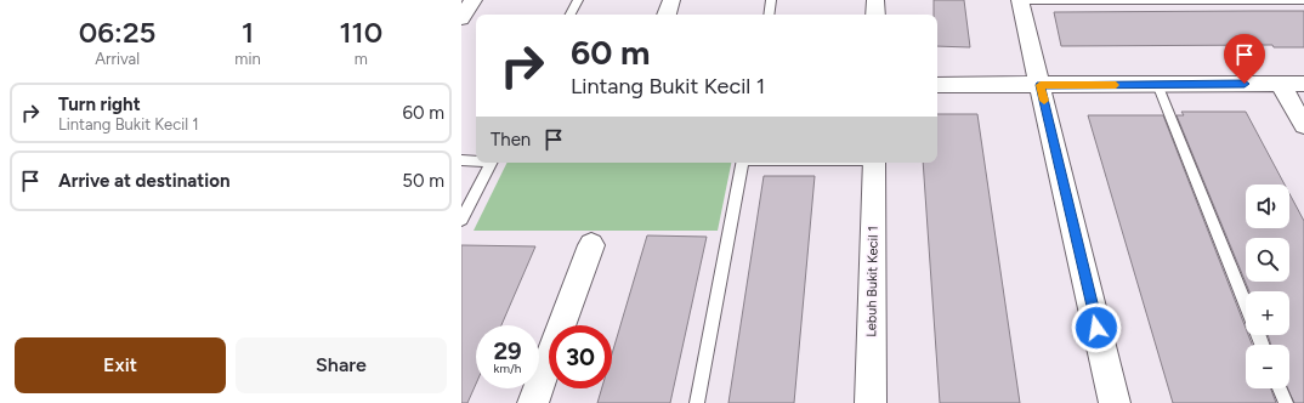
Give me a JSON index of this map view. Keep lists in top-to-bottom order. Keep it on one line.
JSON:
{"streets":{"street":["Lebuh Bukit Kecil 1"]},"page":{"eta":["06:25","Arrival","1","min","110","m"],"turn":["60 m","Lintang Bukit Kecil 1"],"list":[{"name":"Turn right","note":"Lintang Bukit Kecil 1","value":"60 m"},{"name":"Arrive at destination","value":"50 m"}],"then":"Then","map_buttons":["+","−"],"speed":"29 km/h","limit":"30","buttons":["Exit","Share"]}}
